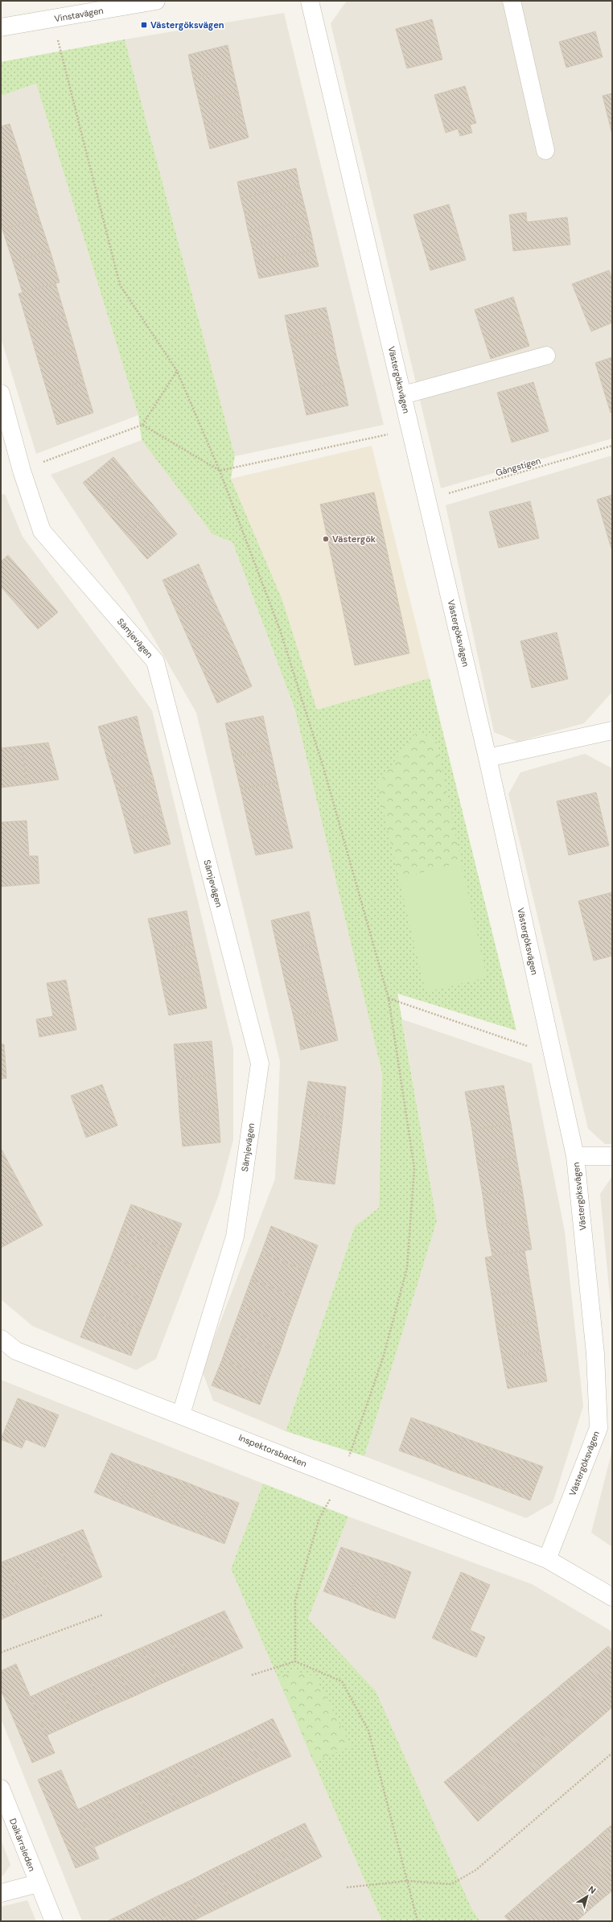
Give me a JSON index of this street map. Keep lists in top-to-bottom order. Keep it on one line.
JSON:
{"streets":{"street":["Vinstavägen","Västergöksvägen","Sämjevägen","Inspektorsbacken","Dalkärrsleden"],"path":["Gångstigen"]},"crossings":[["Västergöksvägen","Gångstigen"],["Västergöksvägen","Inspektorsbacken"],["Sämjevägen","Inspektorsbacken"]],"places":{"transit":["Västergöksvägen"],"other":["Västergök"]},"north":"top right"}
